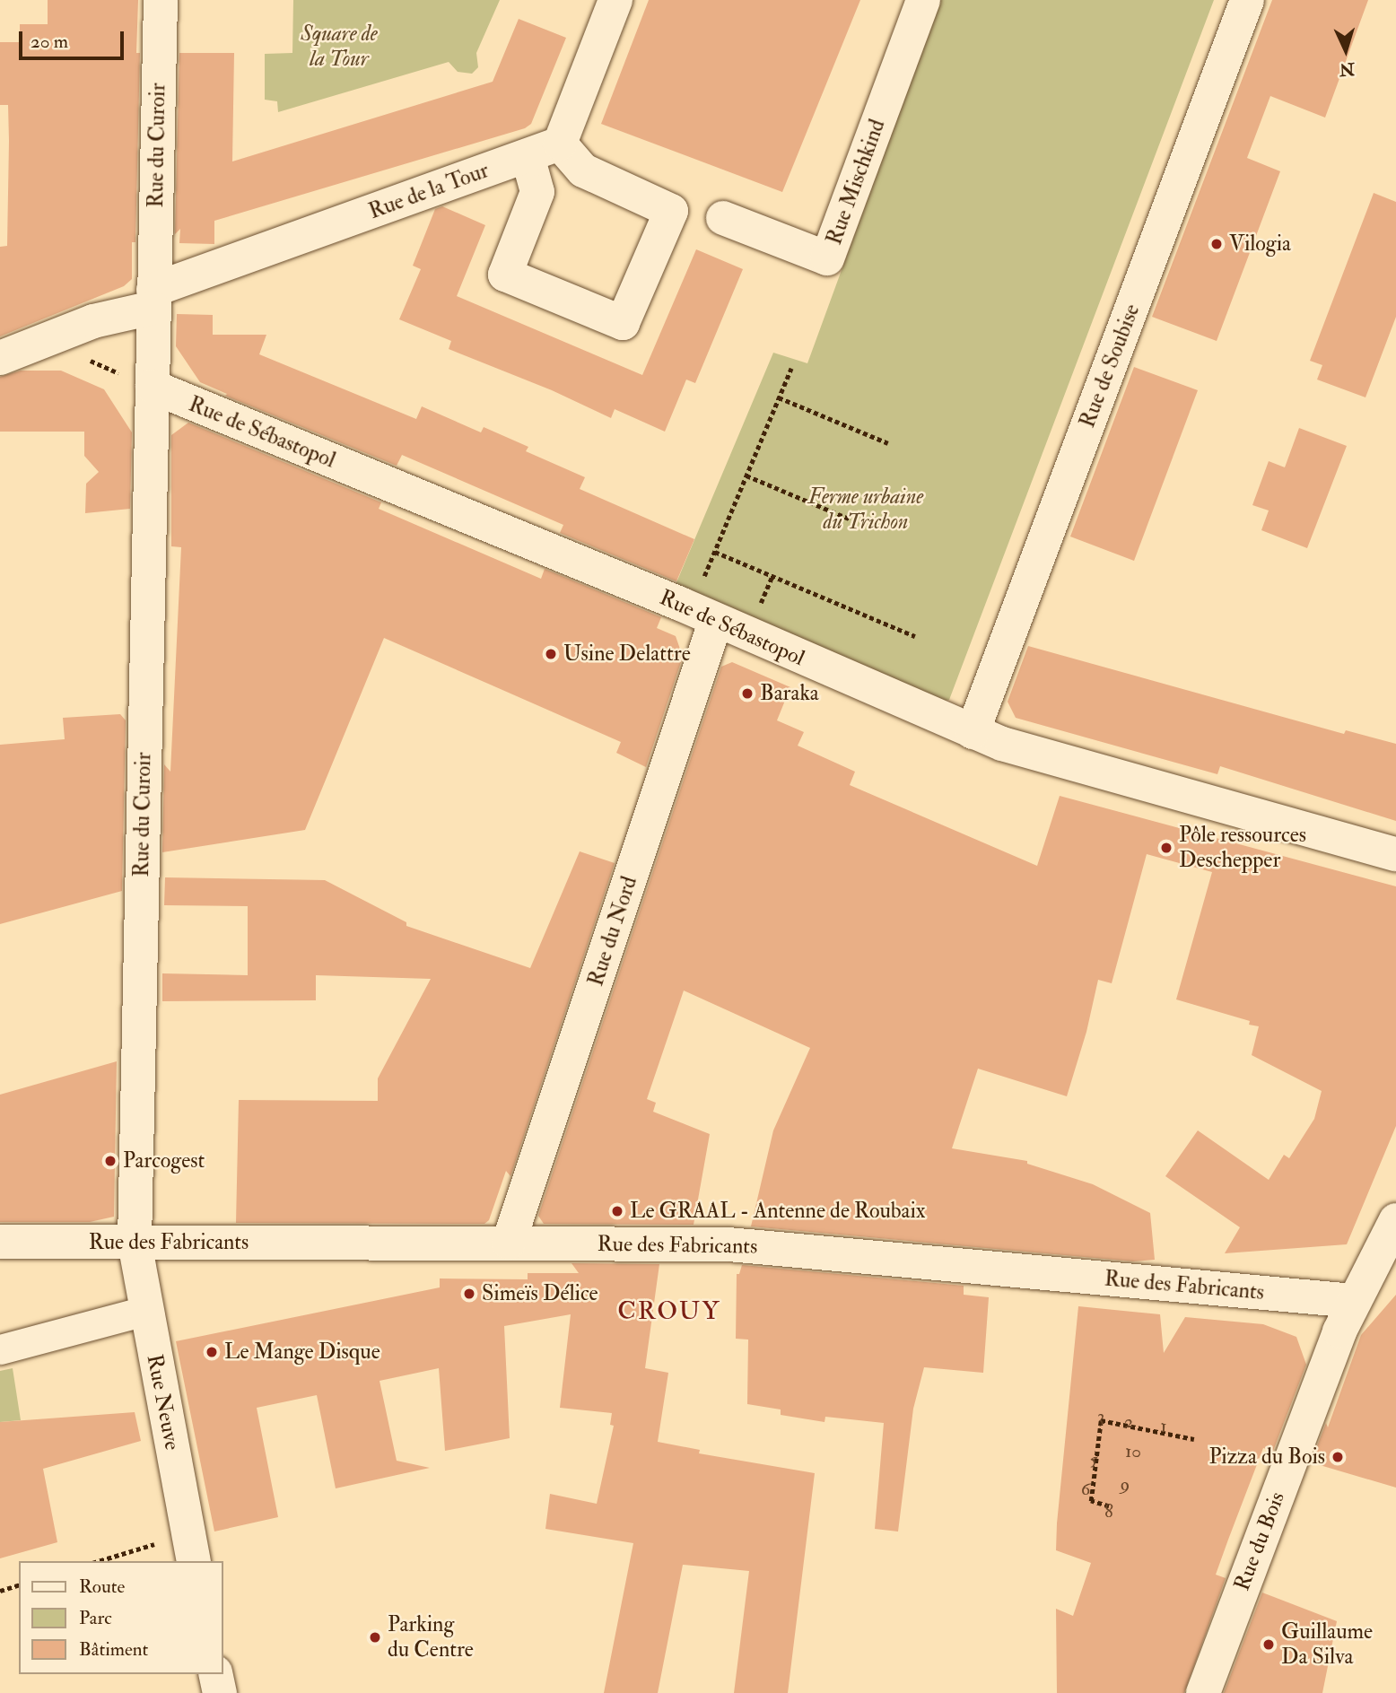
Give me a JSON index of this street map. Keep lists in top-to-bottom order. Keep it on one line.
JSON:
{"streets":{"street":["Rue du Curoir","Rue Mischkind","Rue de la Tour","Rue de Soubise","Rue de Sébastopol","Rue du Nord","Rue des Fabricants","Rue Neuve","Rue du Bois"]},"crossings":[["Rue du Curoir","Rue de la Tour"],["Rue du Curoir","Rue de Sébastopol"],["Rue du Curoir","Rue des Fabricants"],["Rue du Curoir","Rue Neuve"],["Rue de Soubise","Rue de Sébastopol"],["Rue de Sébastopol","Rue du Nord"],["Rue du Nord","Rue des Fabricants"],["Rue des Fabricants","Rue Neuve"],["Rue des Fabricants","Rue du Bois"]],"districts":["CROUY"],"parks":["Square de la Tour","Ferme urbaine du Trichon"],"places":["Vilogia","Usine Delattre","Baraka","Pôle ressources Deschepper","Parcogest","Le GRAAL - Antenne de Roubaix","Simeïs Délice","Le Mange Disque","Pizza du Bois","Parking du Centre","Guillaume Da Silva"],"house_numbers":["3","2","1","10","5","9","6","8"],"legend":["Route","Parc","Bâtiment"],"scale_bar":"20 m","north":"bottom"}
